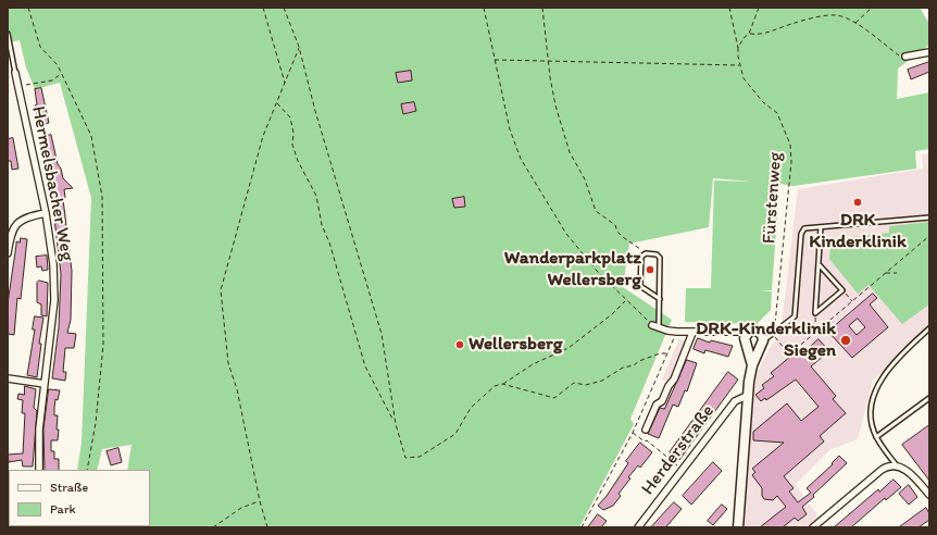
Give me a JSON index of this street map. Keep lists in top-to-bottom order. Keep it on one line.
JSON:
{"streets":{"street":["Hermelsbacher Weg","Herderstraße"],"path":["Fürstenweg"]},"places":["DRK Kinderklinik","Wanderparkplatz Wellersberg","DRK-Kinderklinik Siegen","Wellersberg"],"legend":["Straße","Park"]}
